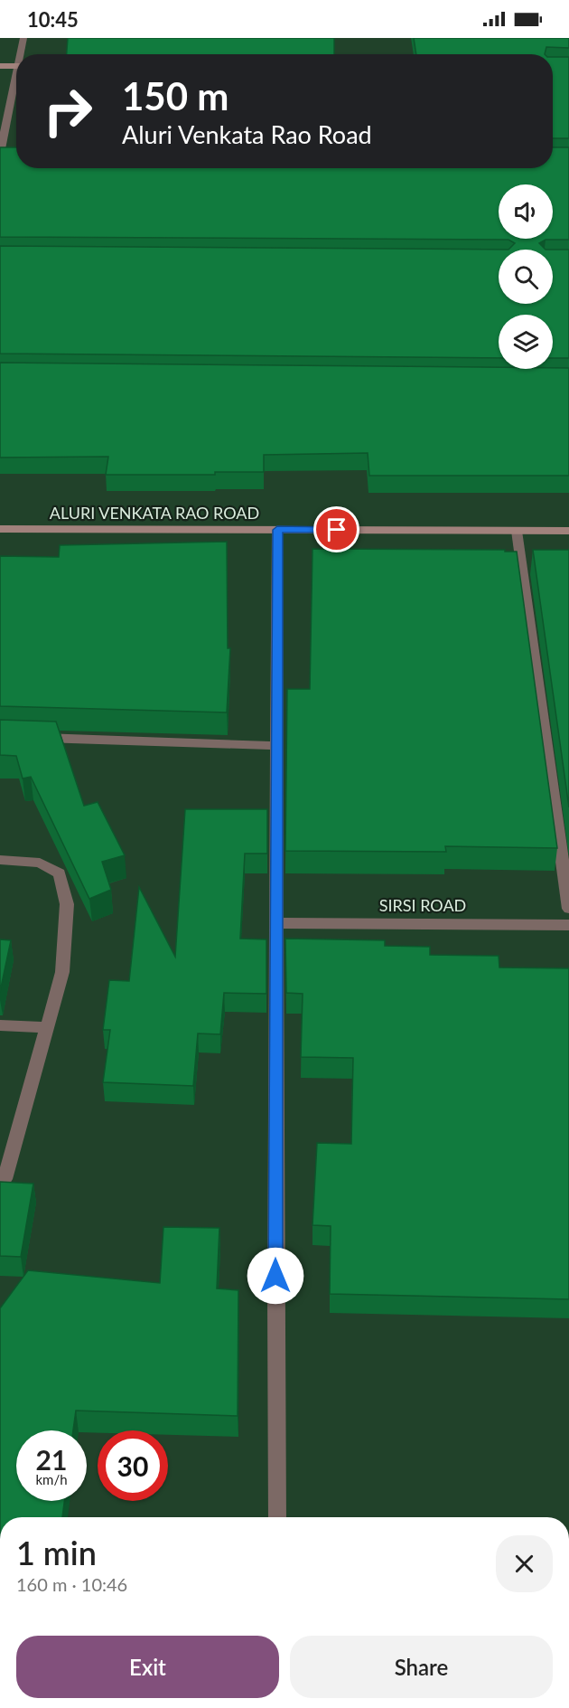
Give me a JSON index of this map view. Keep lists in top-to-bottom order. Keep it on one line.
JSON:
{"streets":{"main road":["ALURI VENKATA RAO ROAD"],"street":["SIRSI ROAD"]},"page":{"status":"10:45","turn":["150 m","Aluri Venkata Rao Road"],"speed":"21 km/h","limit":"30","heading":["1 min","160 m · 10:46"],"buttons":["Exit","Share"]}}
